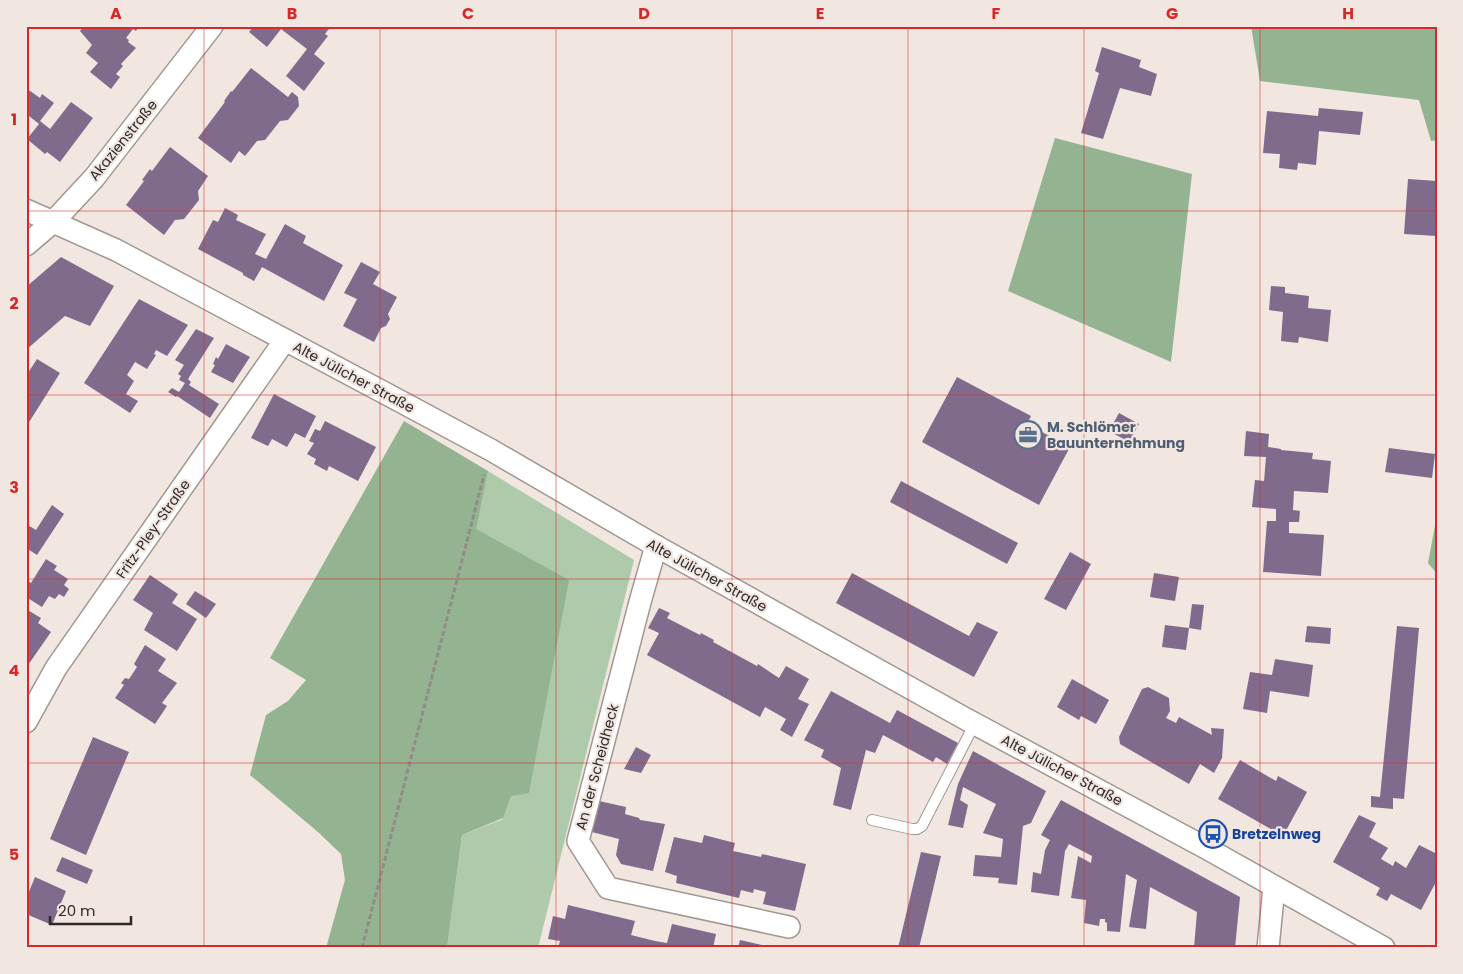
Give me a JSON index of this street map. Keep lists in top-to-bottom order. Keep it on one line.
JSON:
{"streets":{"street":["Akazienstraße","Alte Jülicher Straße","Fritz-Pley-Straße","An der Scheidheck"]},"crossings":[["Akazienstraße","Alte Jülicher Straße"],["Alte Jülicher Straße","Fritz-Pley-Straße"],["Alte Jülicher Straße","An der Scheidheck"]],"places":{"office":["M. Schlömer Bauunternehmung"],"bus stop":["Bretzelnweg"]},"scale_bar":"20 m","grid":{"columns":["A","B","C","D","E","F","G","H"],"rows":["1","2","3","4","5"]}}
